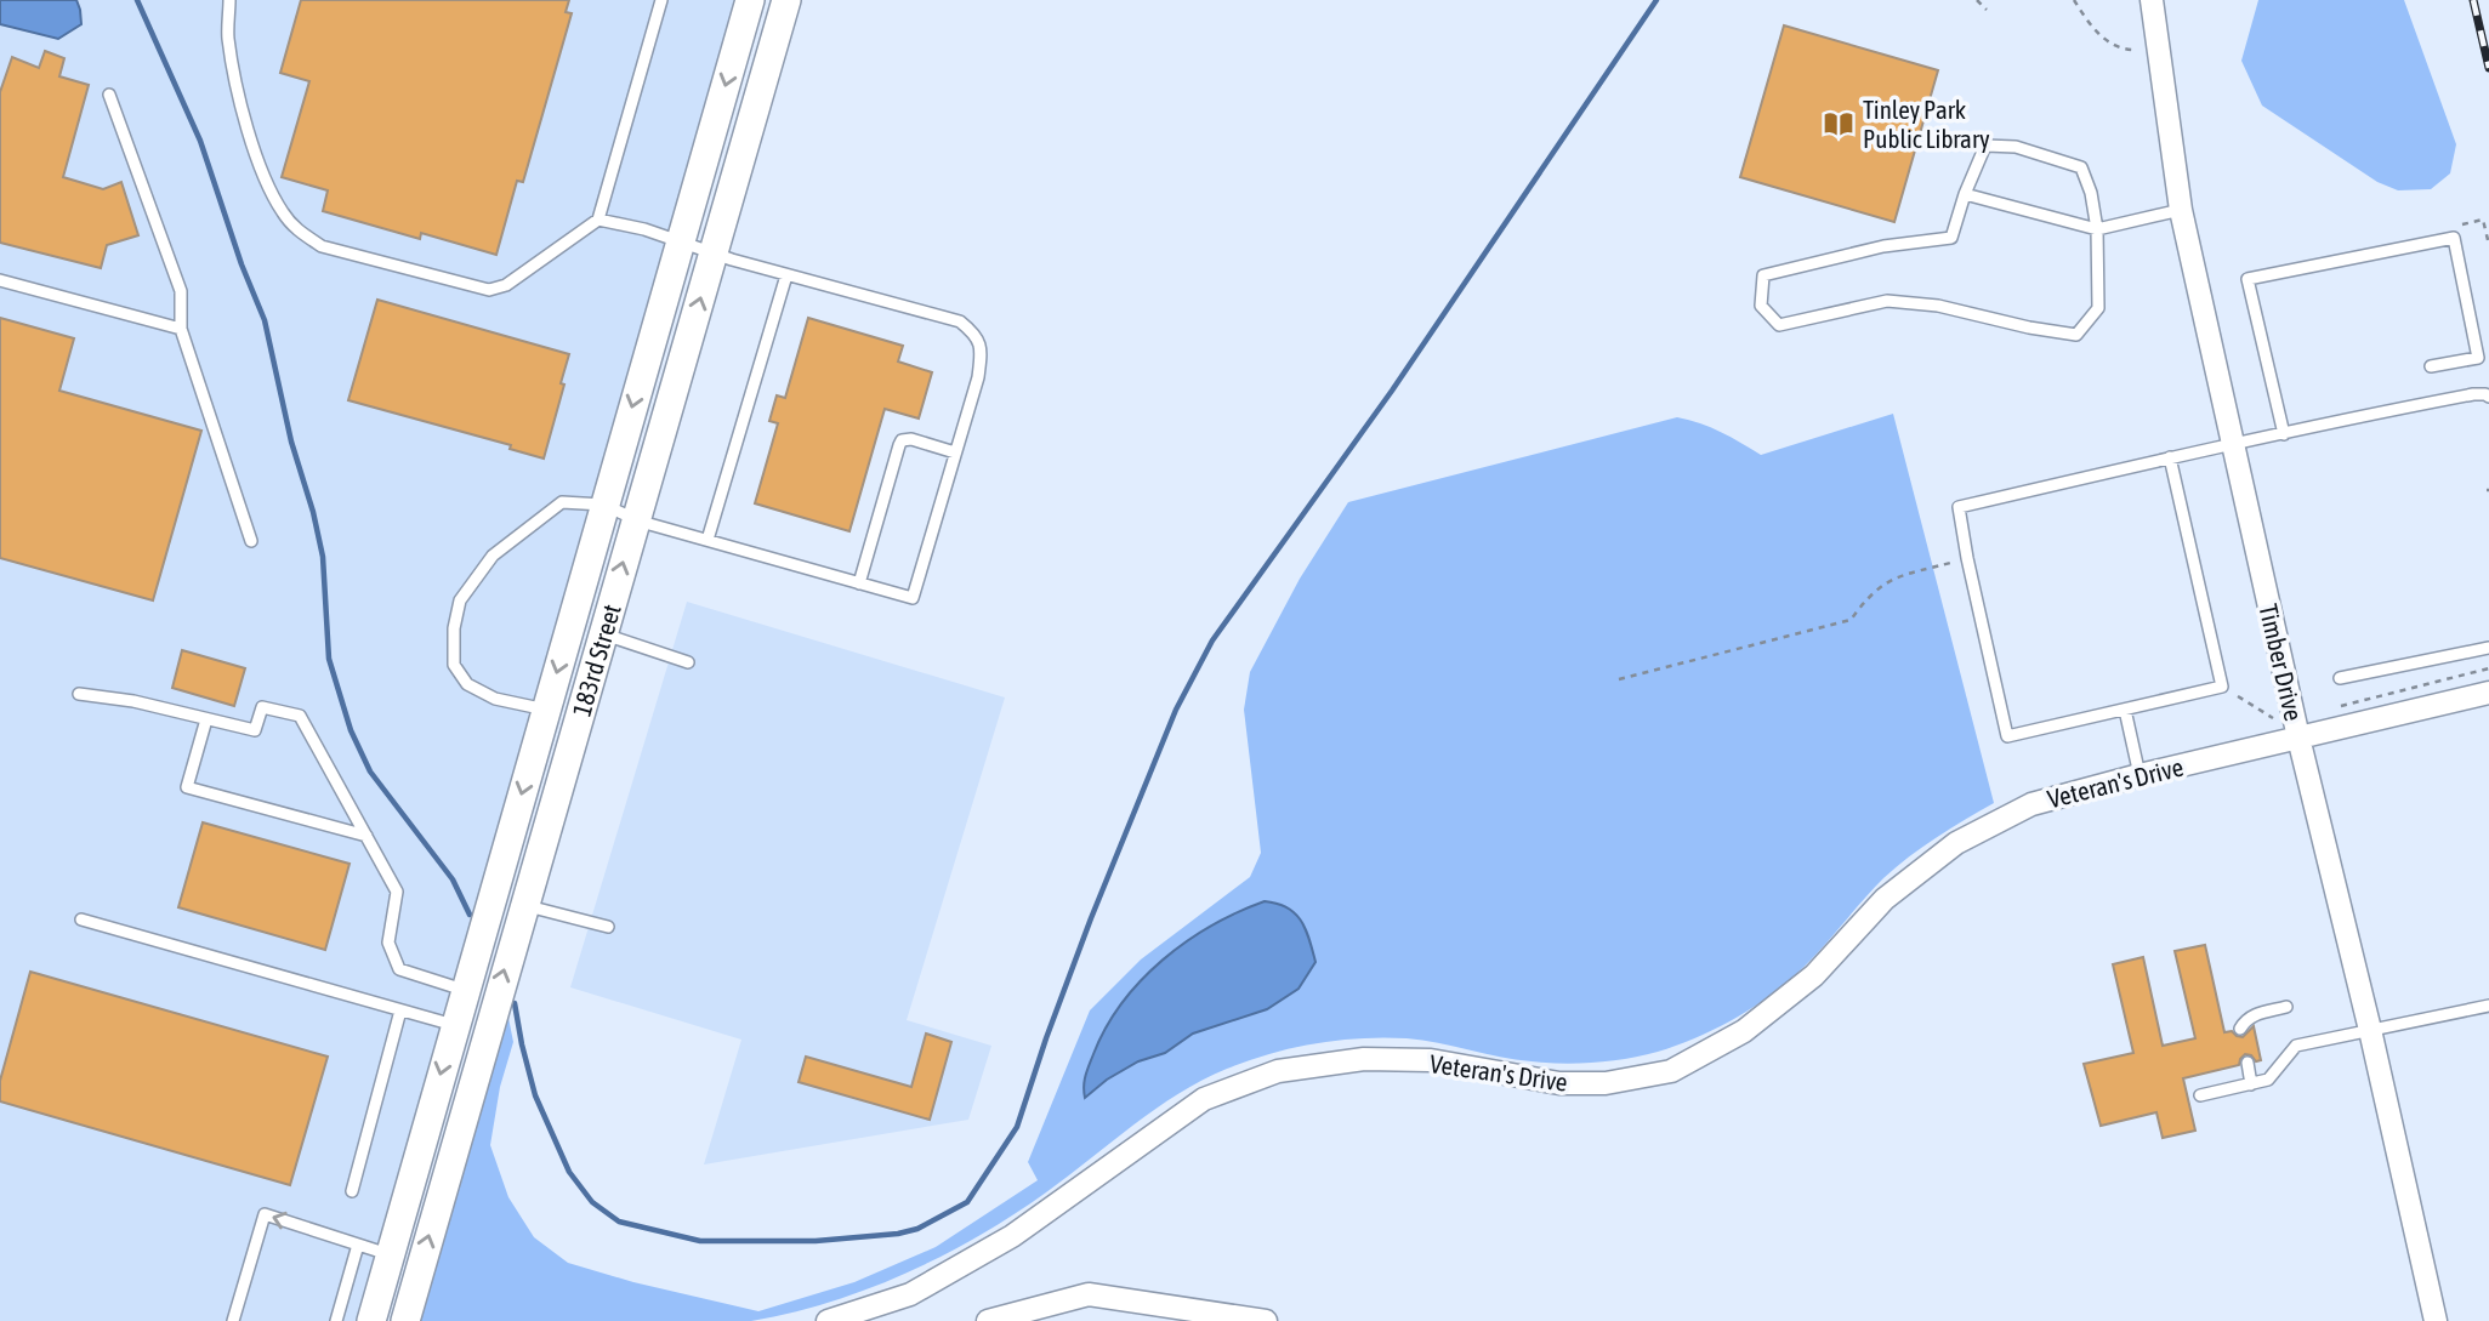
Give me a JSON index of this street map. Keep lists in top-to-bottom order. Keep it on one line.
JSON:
{"streets":{"street":["183rd Street","Timber Drive","Veteran's Drive"]},"crossings":[["Timber Drive","Veteran's Drive"]],"places":{"library":["Tinley Park Public Library"]}}
